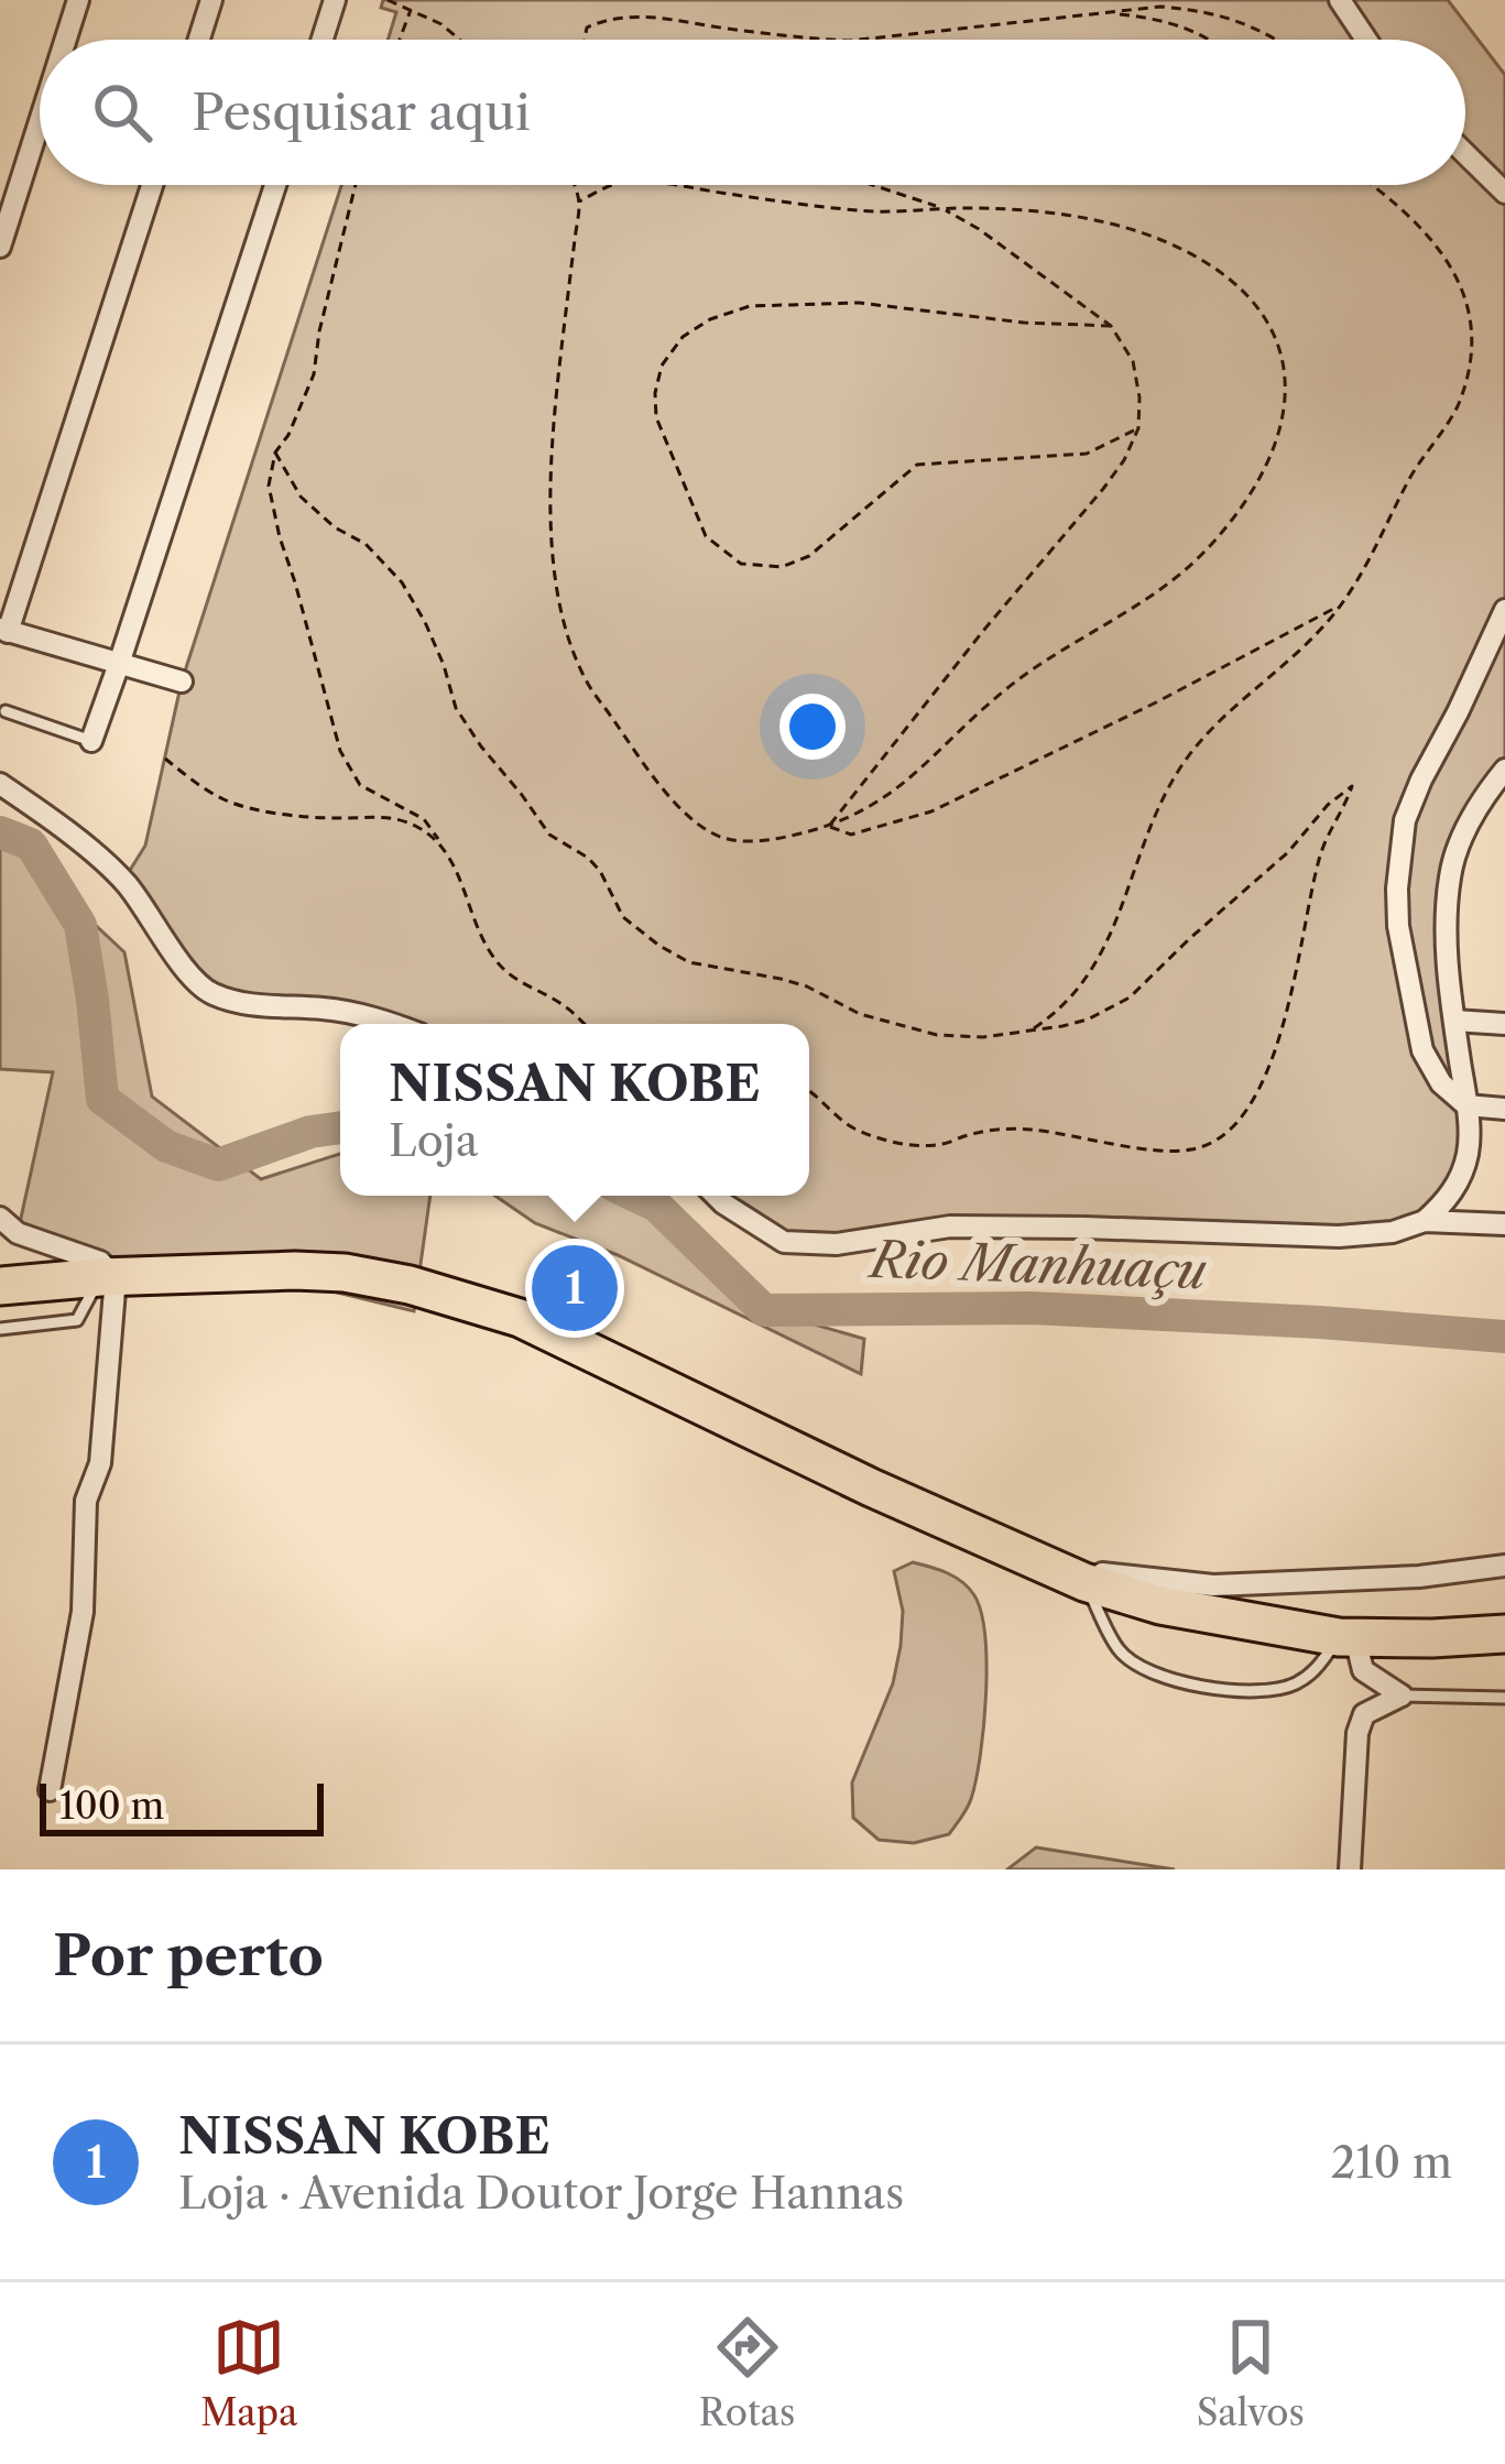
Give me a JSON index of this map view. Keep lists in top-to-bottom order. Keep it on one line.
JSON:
{"water":["Rio Manhuaçu"],"scale_bar":"100 m","page":{"search":"Pesquisar aqui","popup":["NISSAN KOBE","Loja"],"pins":"1","scale":"100 m","heading":"Por perto","list":[{"mark":"1","name":"NISSAN KOBE","note":"Loja · Avenida Doutor Jorge Hannas","value":"210 m"}],"nav":["Mapa","Rotas","Salvos"]}}
